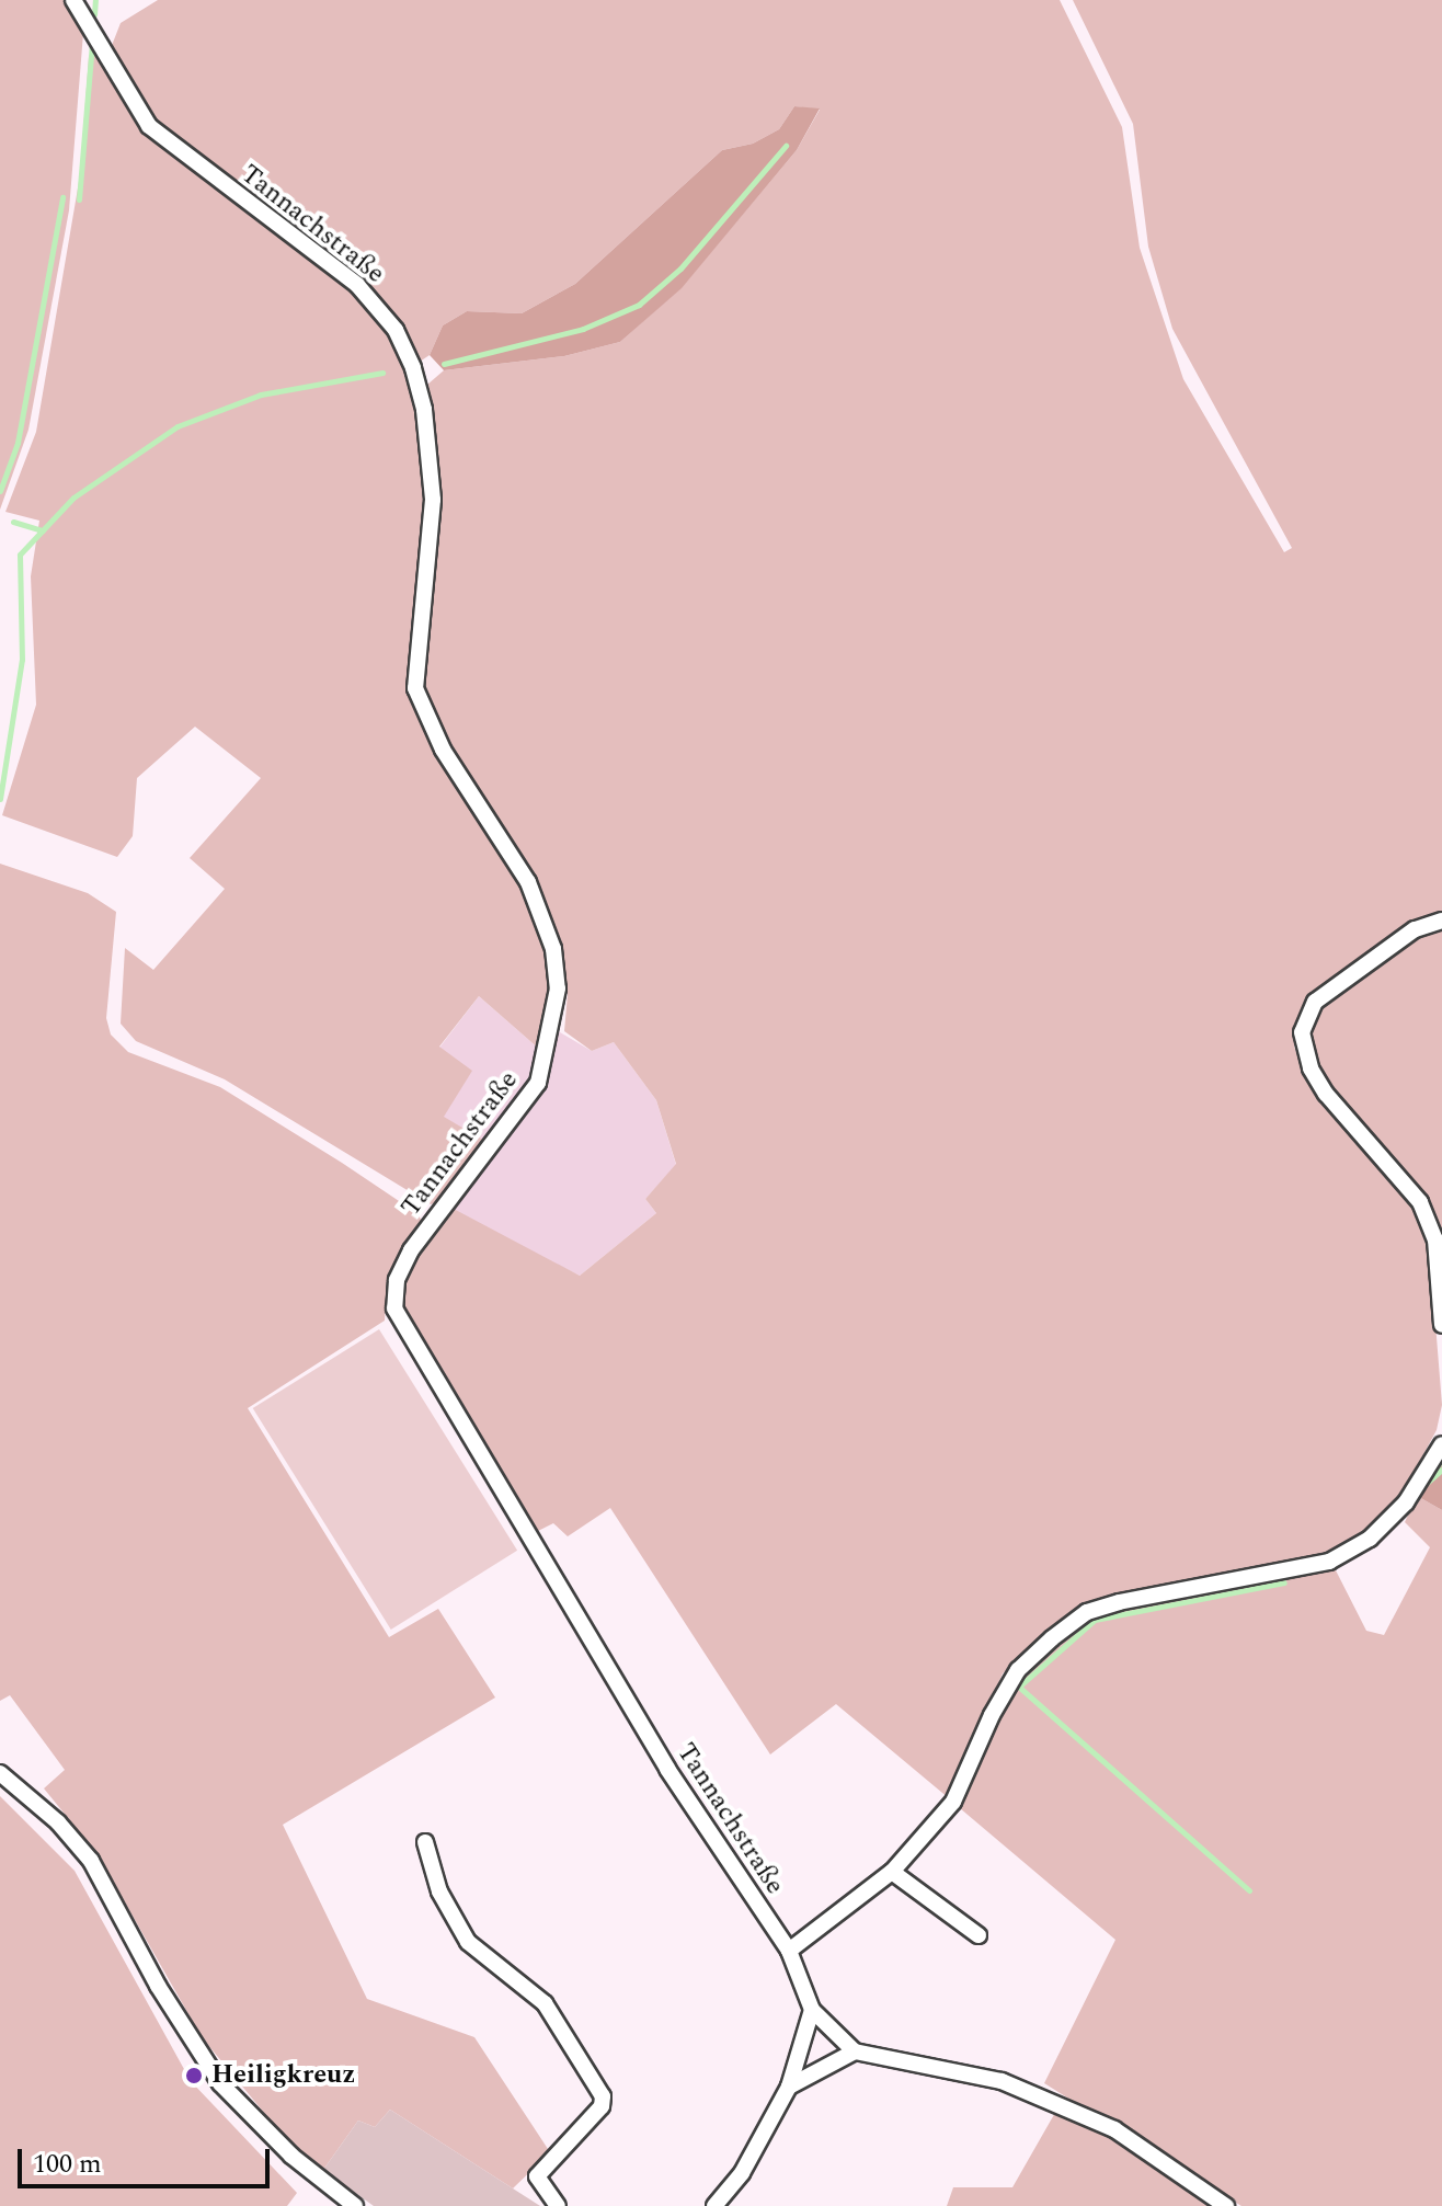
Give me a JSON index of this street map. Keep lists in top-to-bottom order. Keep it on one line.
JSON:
{"streets":{"street":["Tannachstraße"]},"places":["Heiligkreuz"],"scale_bar":"100 m"}
